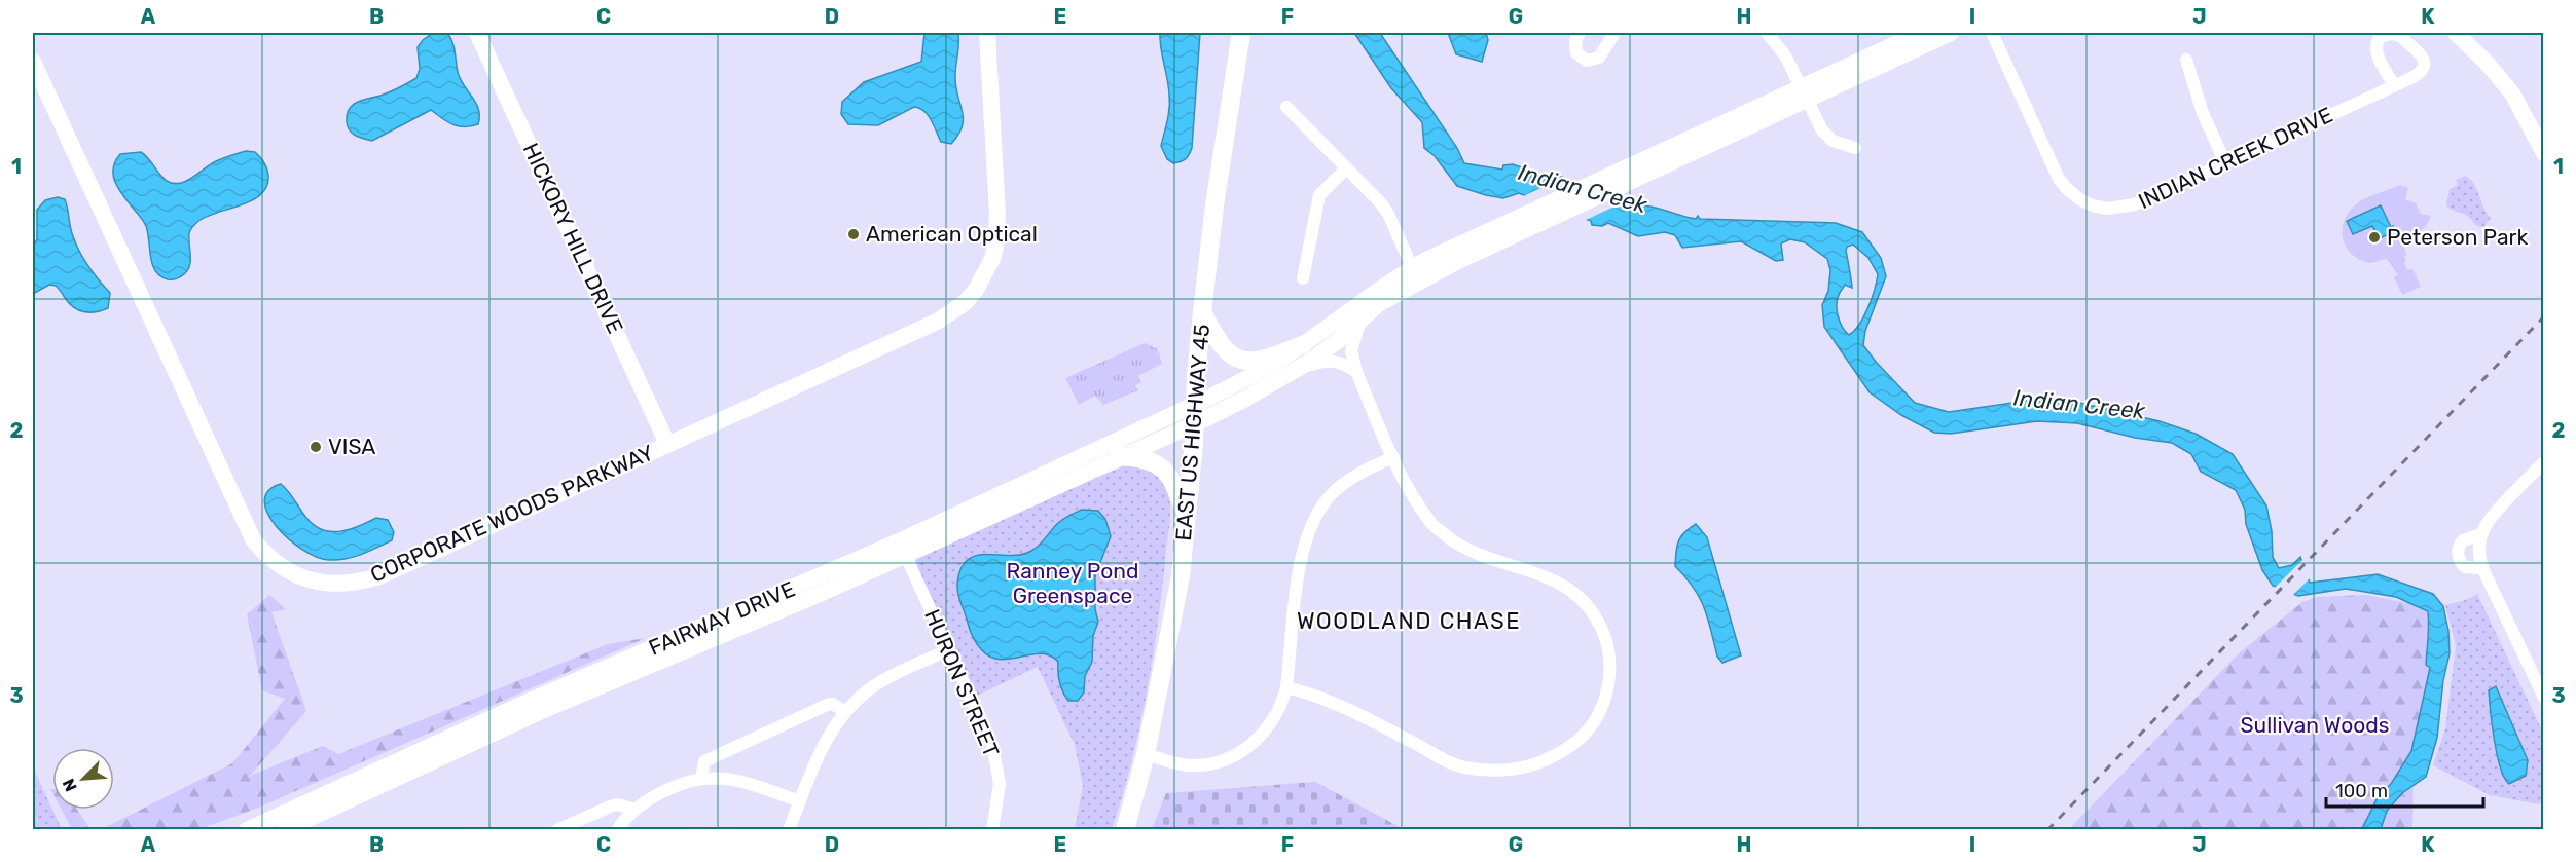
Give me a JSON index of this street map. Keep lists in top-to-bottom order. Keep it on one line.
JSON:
{"streets":{"main road":["HICKORY HILL DRIVE","EAST US HIGHWAY 45","CORPORATE WOODS PARKWAY","FAIRWAY DRIVE"],"street":["INDIAN CREEK DRIVE","HURON STREET"]},"crossings":[["HICKORY HILL DRIVE","CORPORATE WOODS PARKWAY"],["EAST US HIGHWAY 45","FAIRWAY DRIVE"],["FAIRWAY DRIVE","HURON STREET"]],"districts":["WOODLAND CHASE"],"water":["Indian Creek"],"parks":["Ranney Pond Greenspace","Sullivan Woods"],"places":["American Optical","Peterson Park","VISA"],"scale_bar":"100 m","north":"bottom left","grid":{"columns":["A","B","C","D","E","F","G","H","I","J","K"],"rows":["1","2","3"]}}
